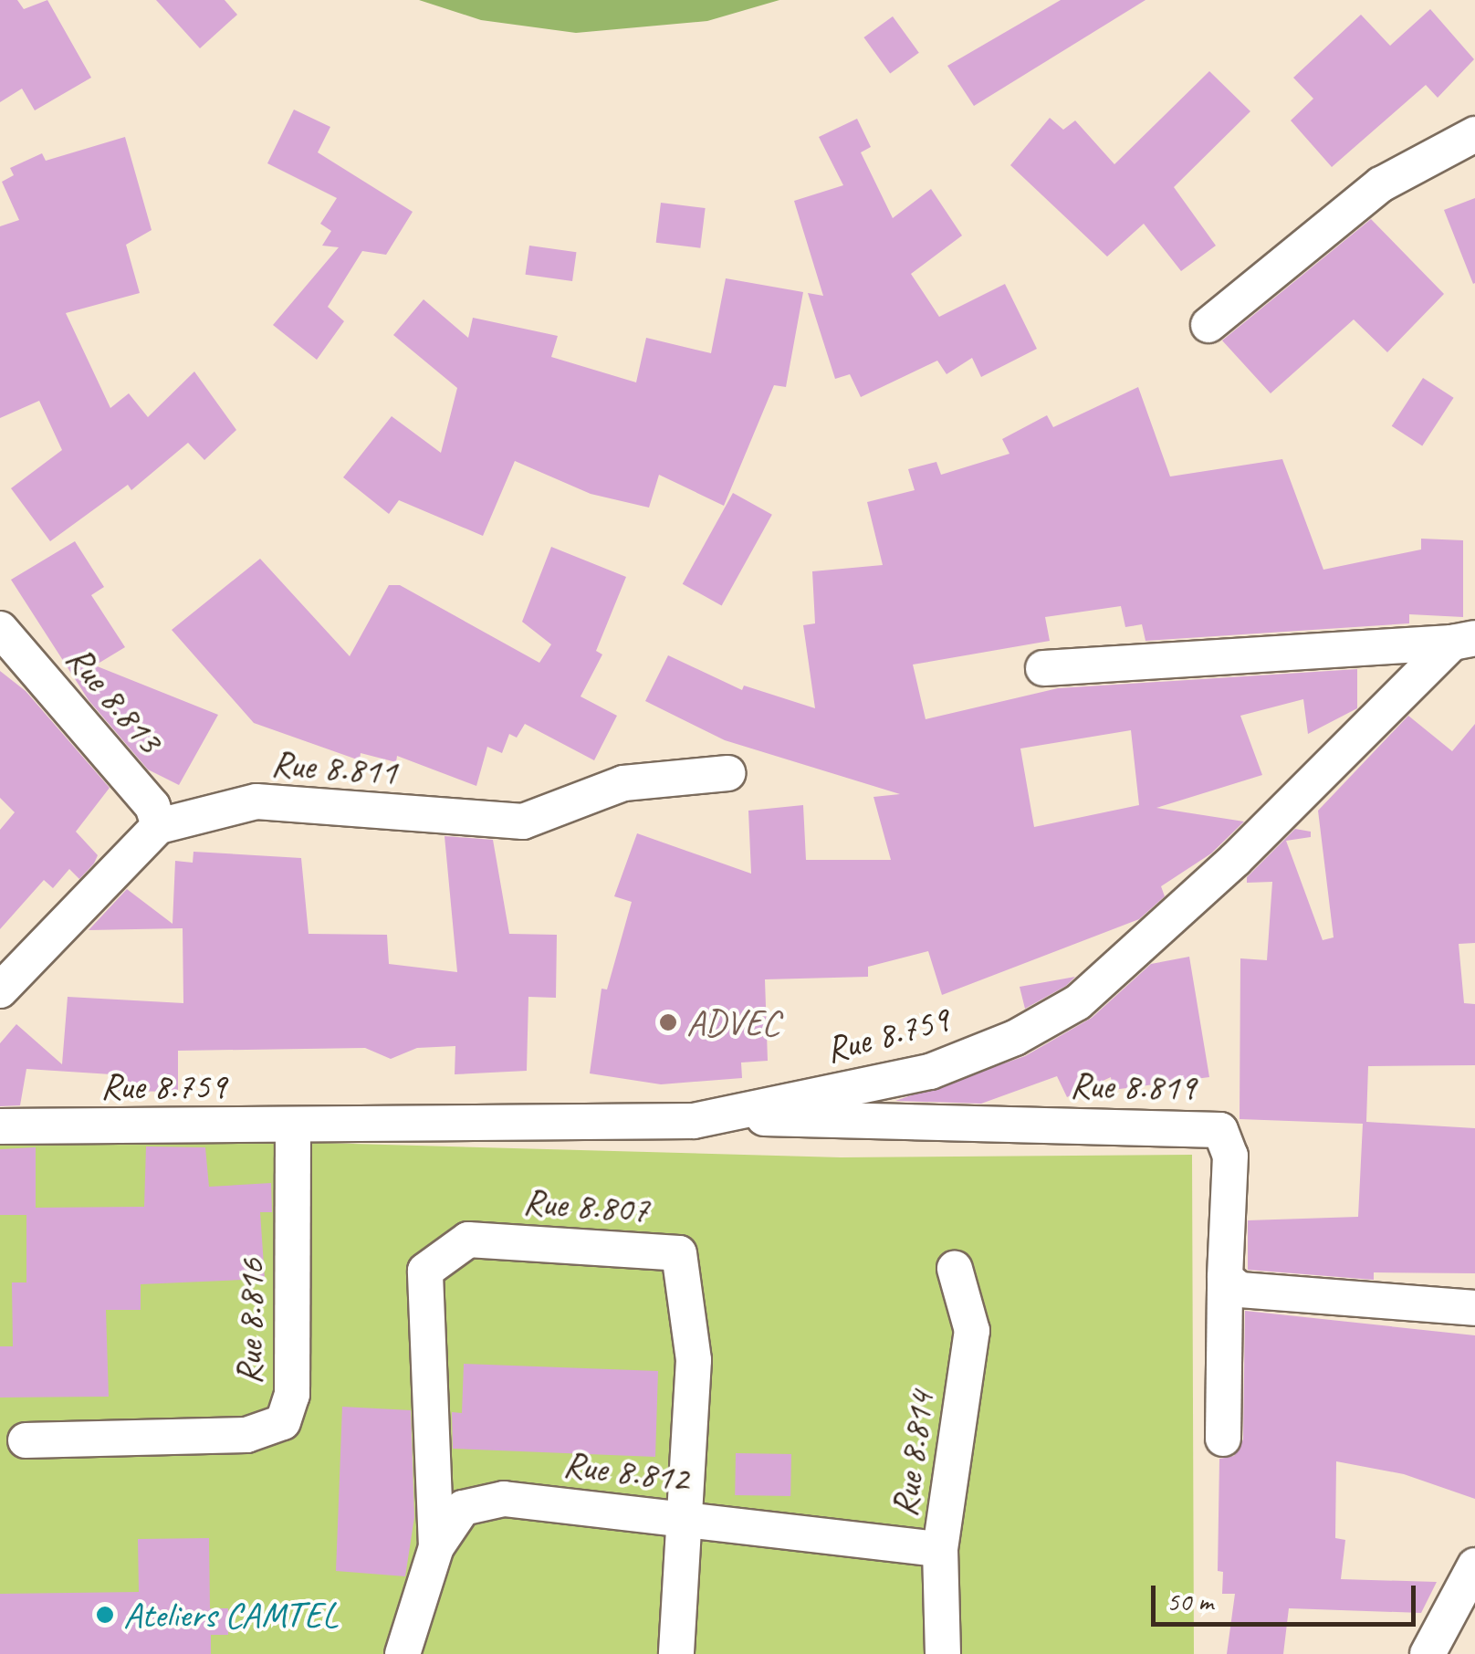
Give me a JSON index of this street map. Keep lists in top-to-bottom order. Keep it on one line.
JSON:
{"streets":{"street":["Rue 8.813","Rue 8.811","Rue 8.759","Rue 8.819","Rue 8.807","Rue 8.816","Rue 8.814","Rue 8.812"]},"crossings":[["Rue 8.813","Rue 8.811"],["Rue 8.759","Rue 8.819"],["Rue 8.759","Rue 8.816"],["Rue 8.807","Rue 8.812"],["Rue 8.814","Rue 8.812"]],"places":["ADVEC","Ateliers CAMTEL"],"scale_bar":"50 m"}
